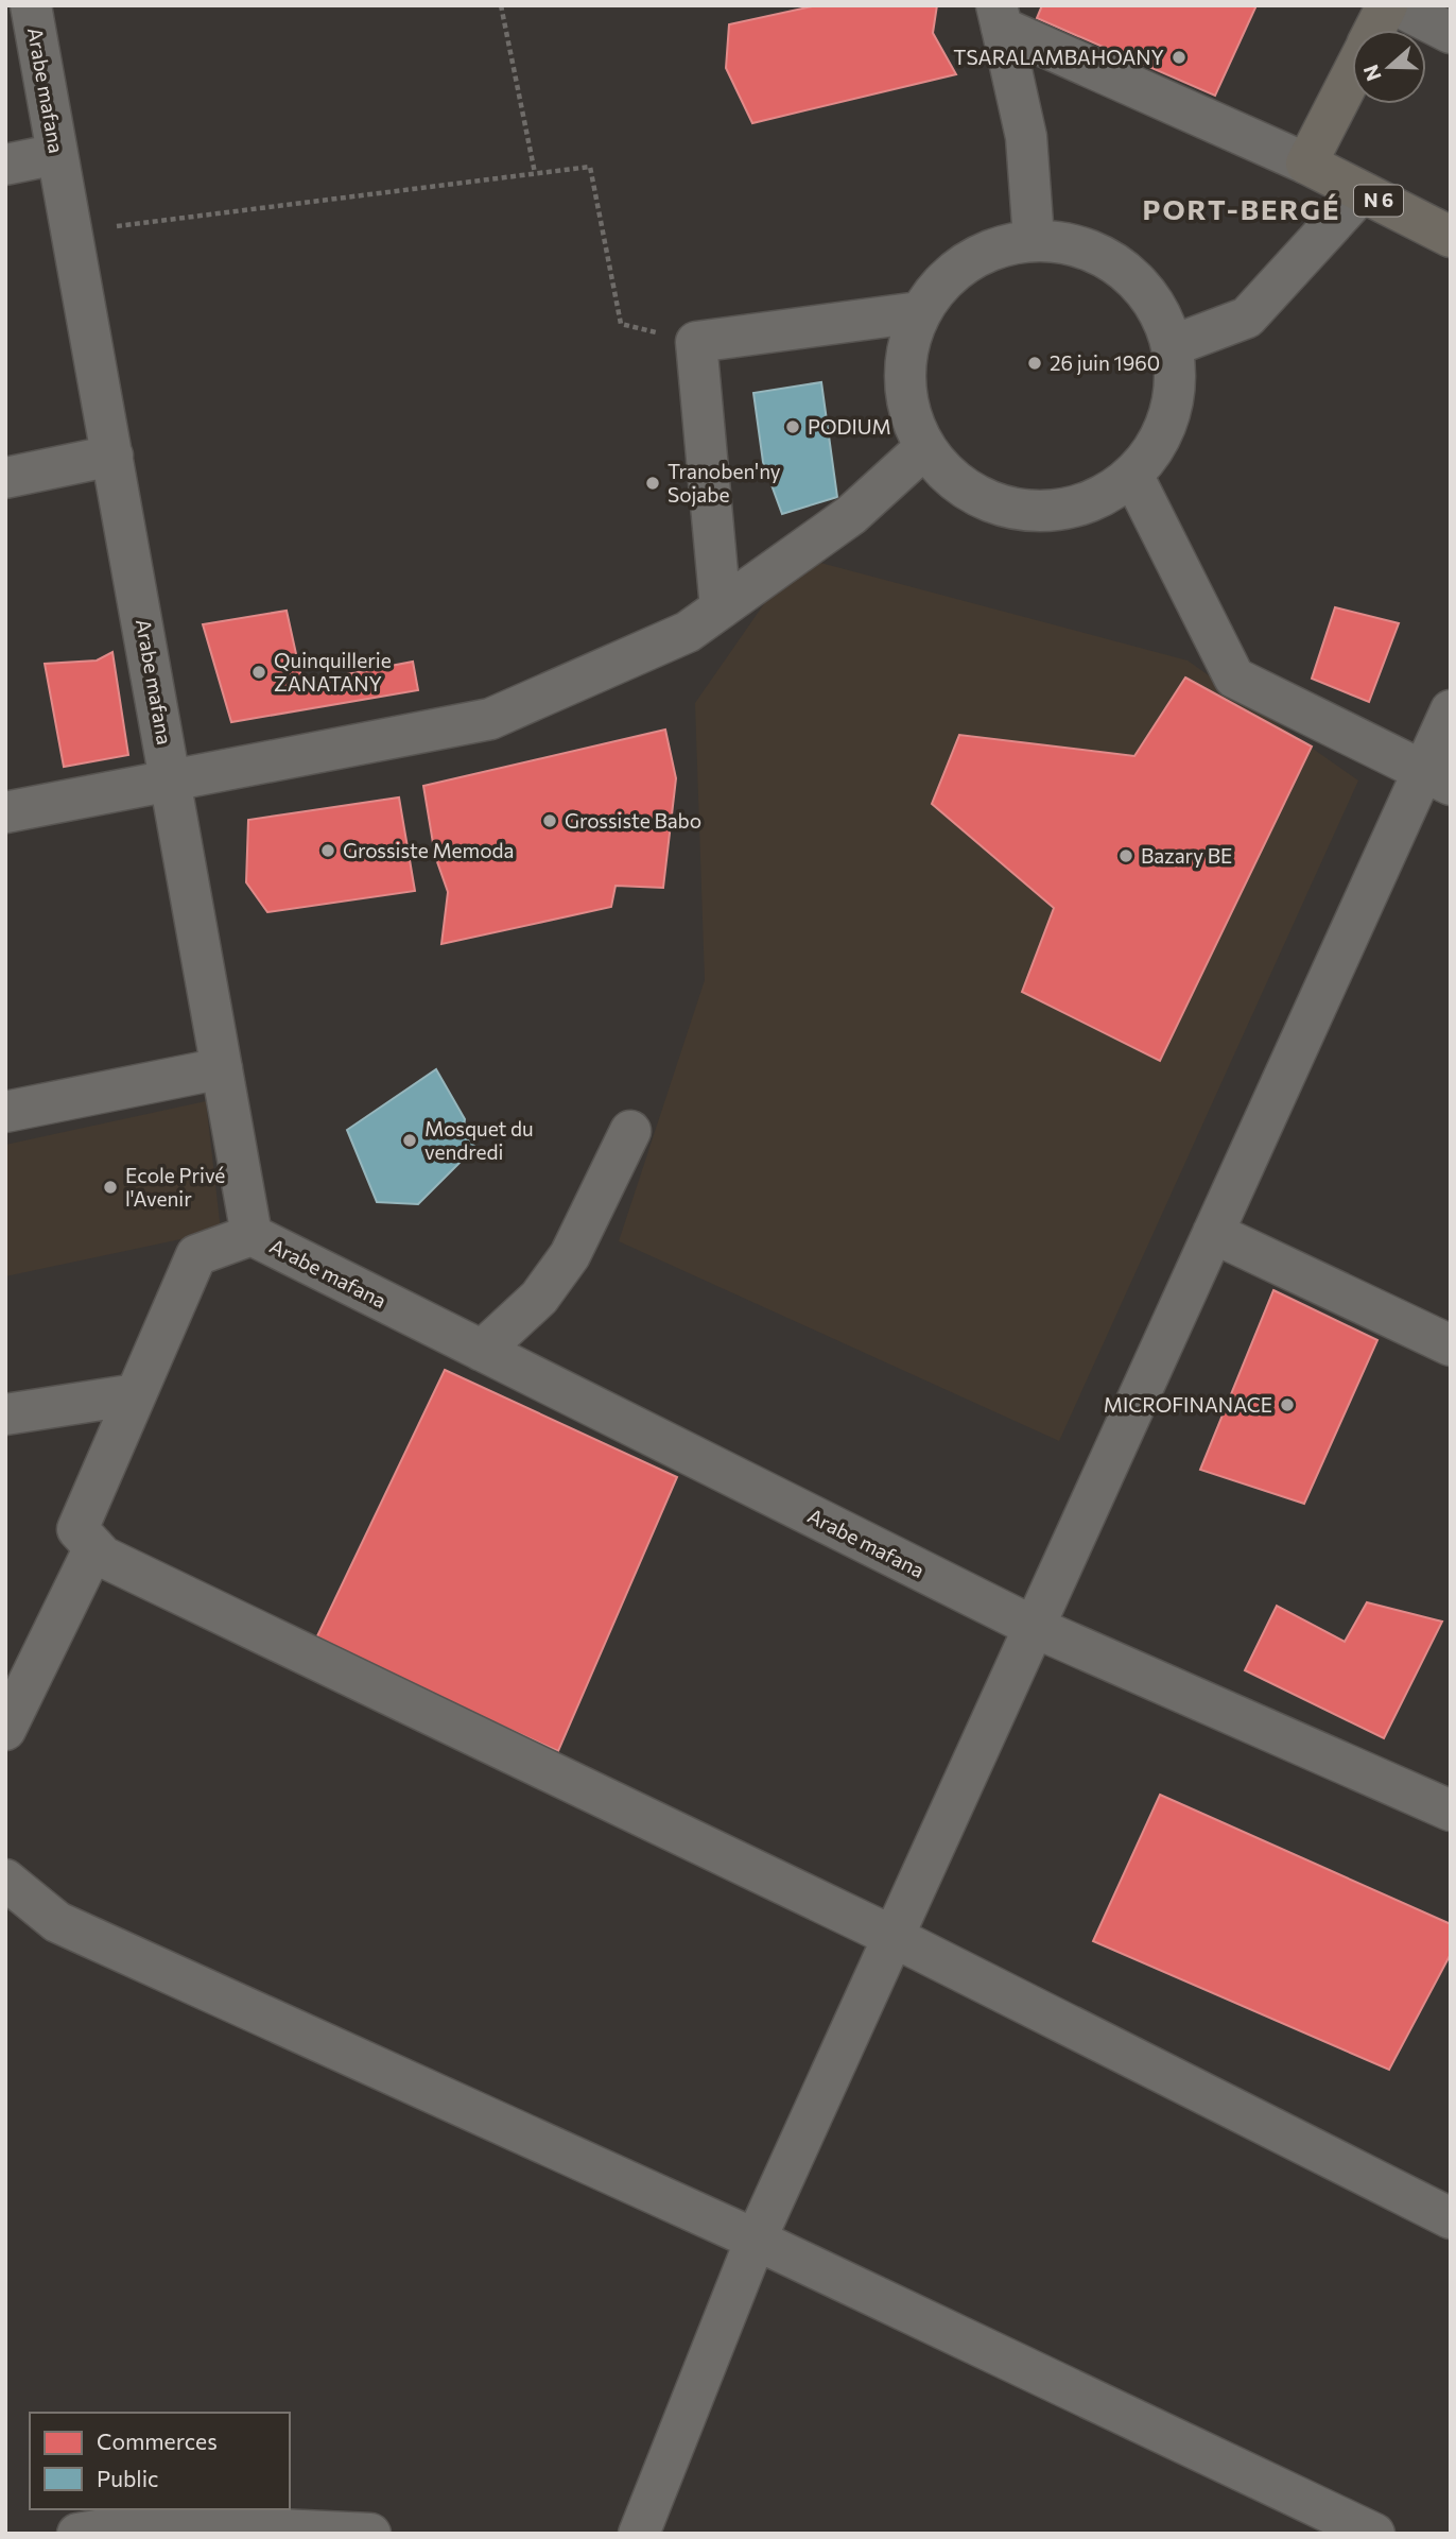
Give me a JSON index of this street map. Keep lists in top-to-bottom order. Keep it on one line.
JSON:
{"streets":{"main road":["N 6"],"street":["Arabe mafana"]},"districts":["PORT-BERGÉ"],"places":["TSARALAMBAHOANY","26 juin 1960","PODIUM","Tranoben'ny Sojabe","Quinquillerie ZANATANY","Grossiste Babo","Grossiste Memoda","Bazary BE","Mosquet du vendredi","Ecole Privé l'Avenir","MICROFINANACE"],"legend":["Commerces","Public"],"north":"left"}
